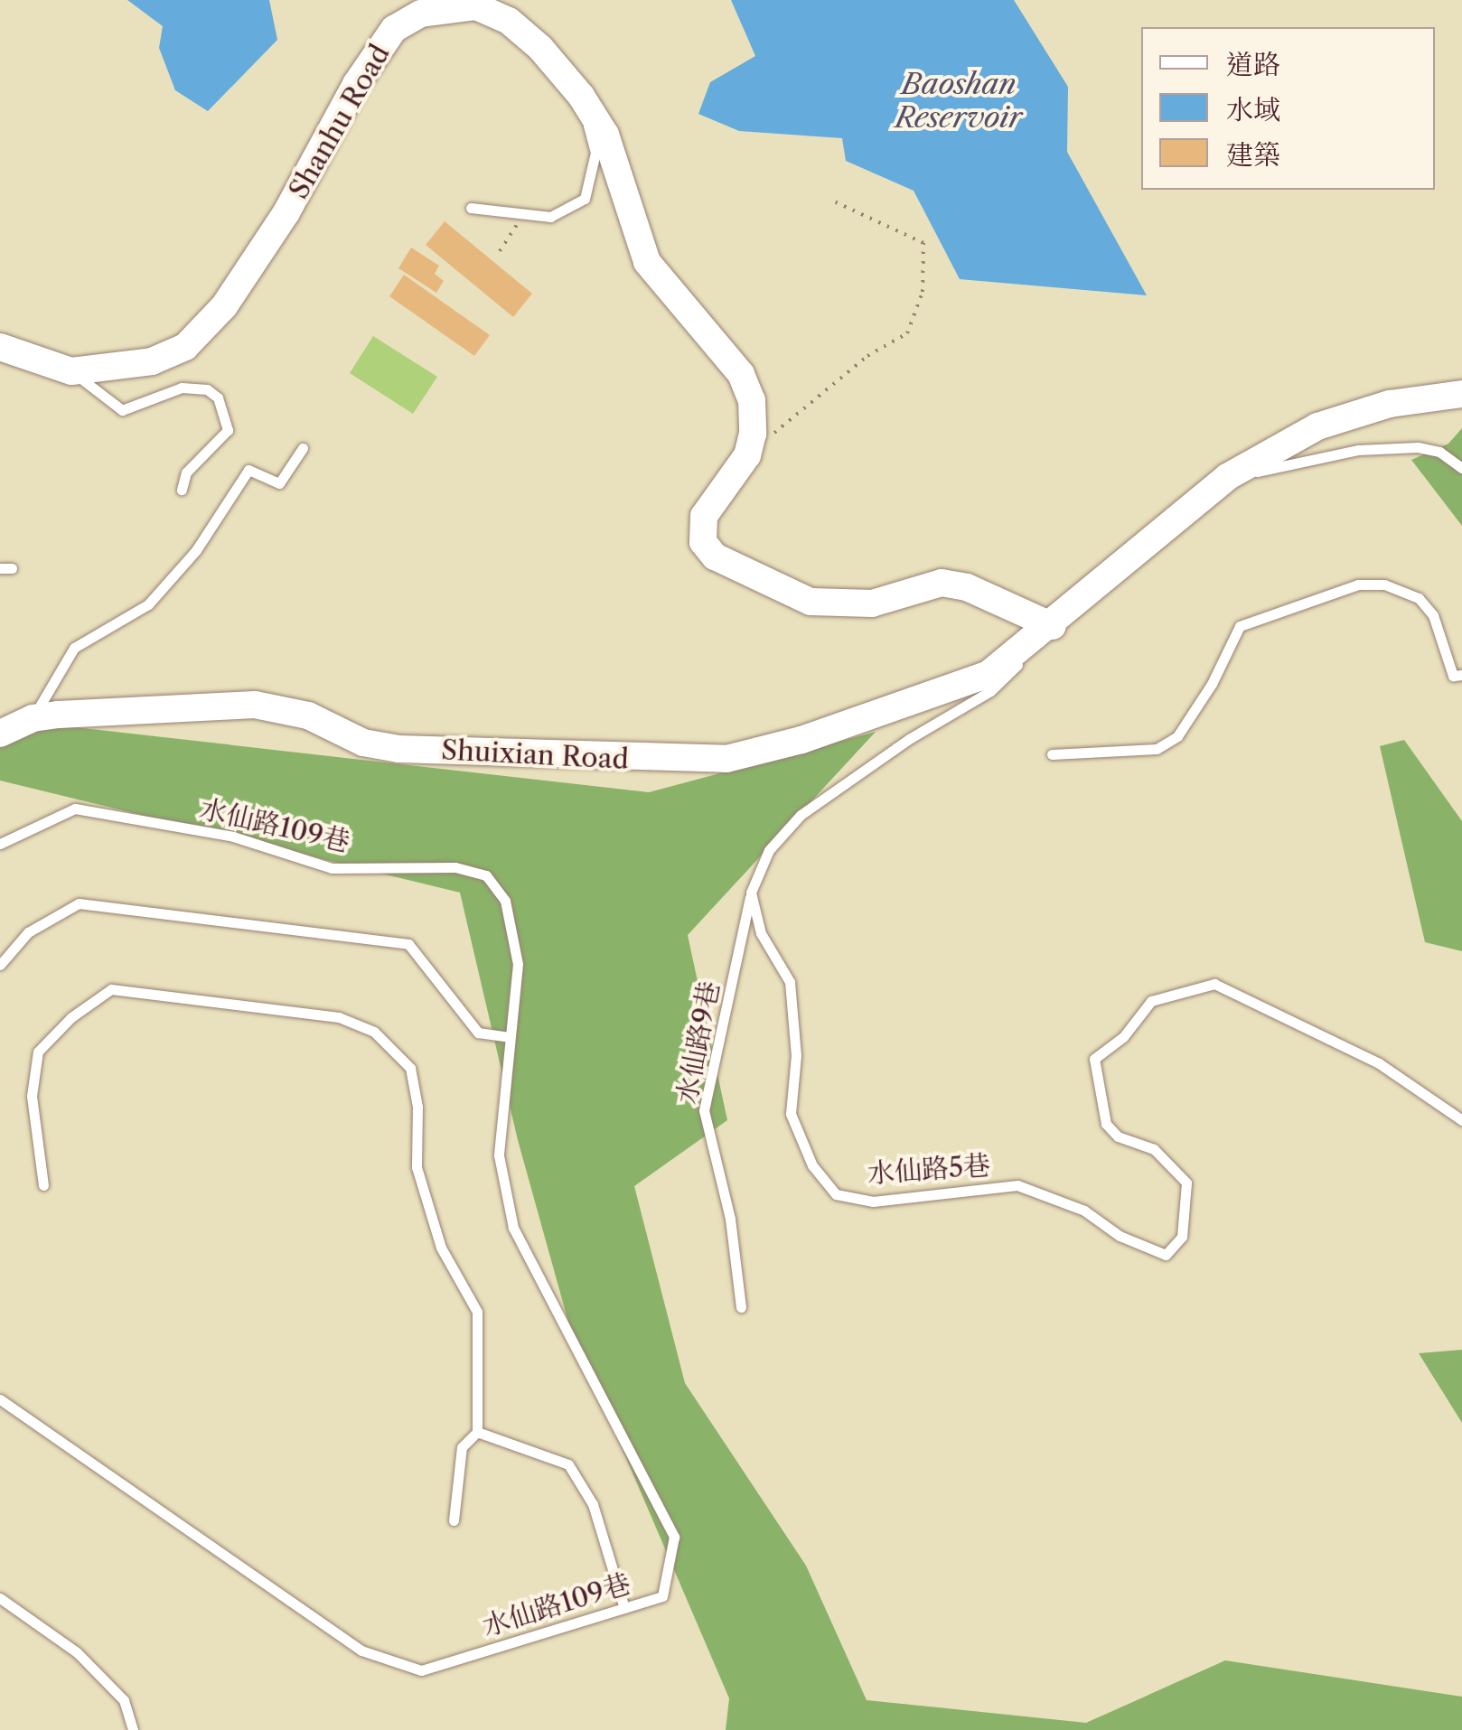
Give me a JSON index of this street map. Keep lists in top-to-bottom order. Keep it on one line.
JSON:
{"streets":{"street":["Shanhu Road","Shuixian Road"],"lane":["水仙路109巷","水仙路9巷","水仙路5巷"]},"crossings":[["水仙路9巷","水仙路5巷"]],"water":["Baoshan Reservoir"],"legend":["道路","水域","建築"]}
